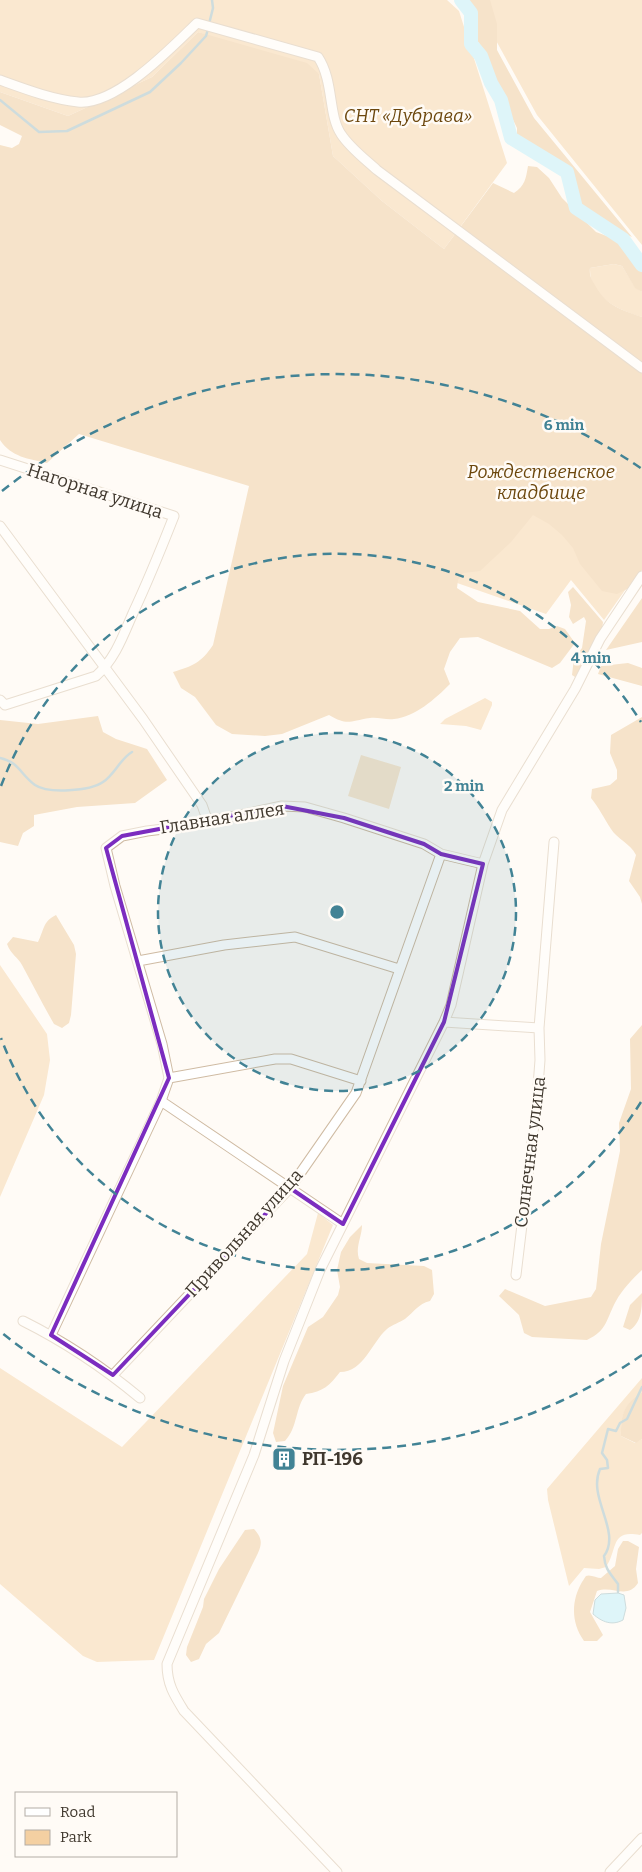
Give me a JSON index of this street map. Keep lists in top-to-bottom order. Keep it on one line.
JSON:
{"streets":{"street":["Нагорная улица","Главная аллея","Солнечная улица","Привольная улица"]},"crossings":[["Главная аллея","Привольная улица"]],"parks":["СНТ «Дубрава»","Рождественское кладбище"],"places":{"building":["РП-196"]},"legend":["Road","Park"],"rings":["6 min","4 min","2 min"]}
